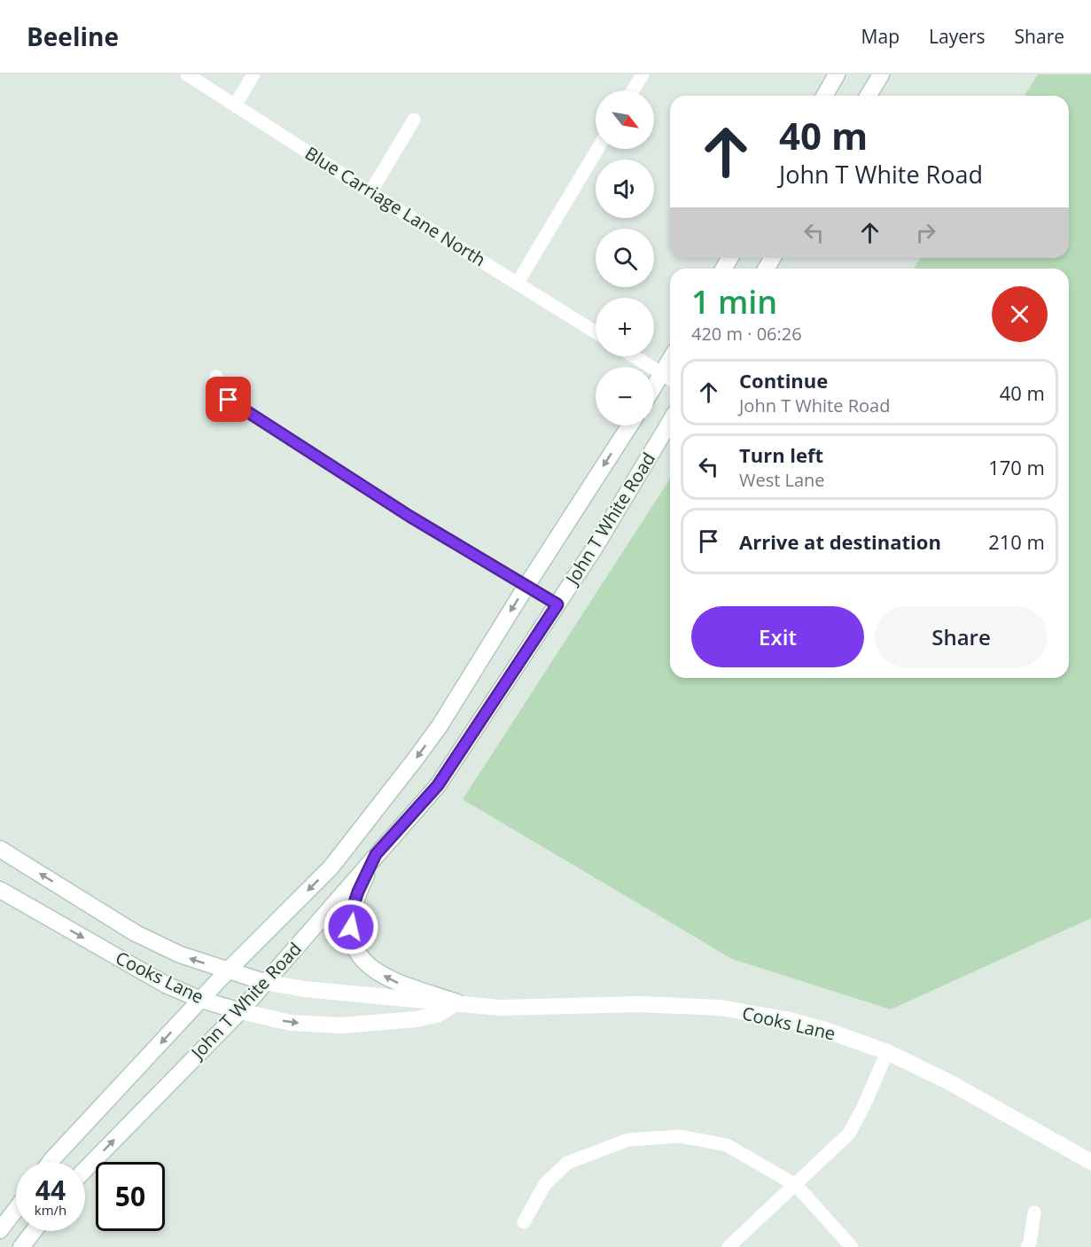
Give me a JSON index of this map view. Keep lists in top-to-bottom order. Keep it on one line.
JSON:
{"streets":{"main road":["John T White Road","Cooks Lane"],"street":["Blue Carriage Lane North"]},"crossings":[["John T White Road","Cooks Lane"]],"north":"bottom right","page":{"header":"Beeline","nav":["Map","Layers","Share"],"map_buttons":["+","−"],"turn":["40 m","John T White Road"],"heading":["1 min","420 m · 06:26"],"list":[{"name":"Continue","note":"John T White Road","value":"40 m"},{"name":"Turn left","note":"West Lane","value":"170 m"},{"name":"Arrive at destination","value":"210 m"}],"buttons":["Exit","Share"],"speed":"44 km/h","limit":"50"}}
